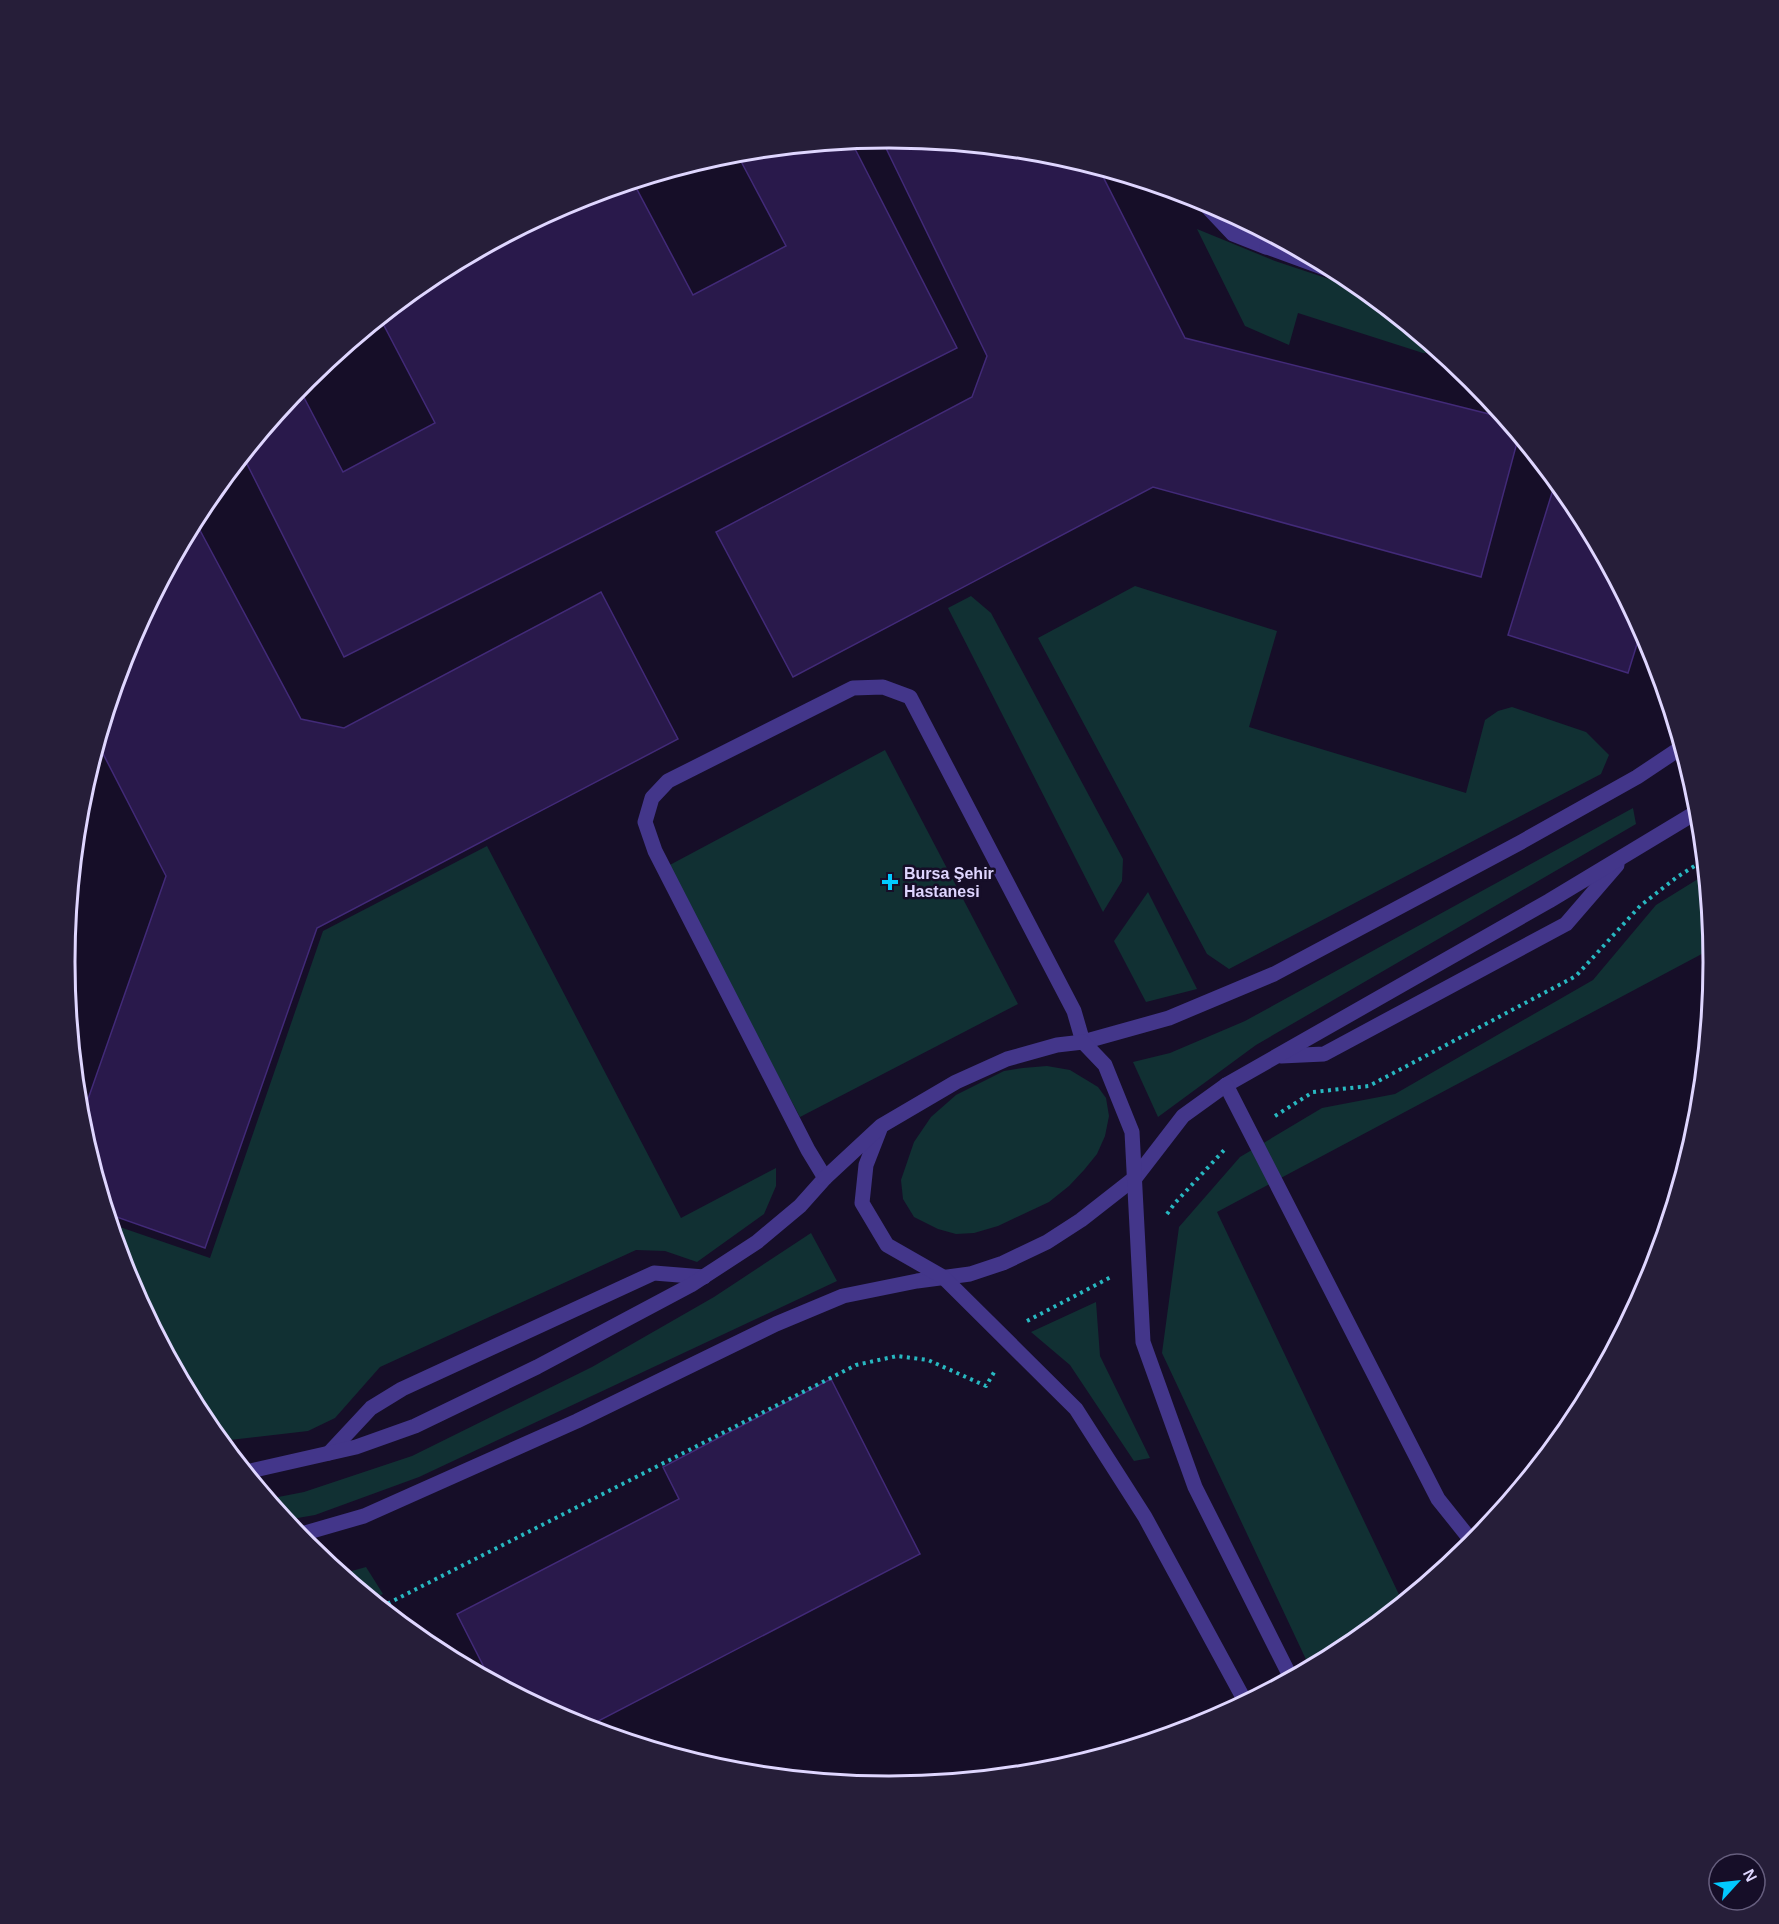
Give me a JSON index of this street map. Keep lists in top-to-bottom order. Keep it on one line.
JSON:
{"places":{"health":["Bursa Şehir Hastanesi"]},"north":"top right"}
